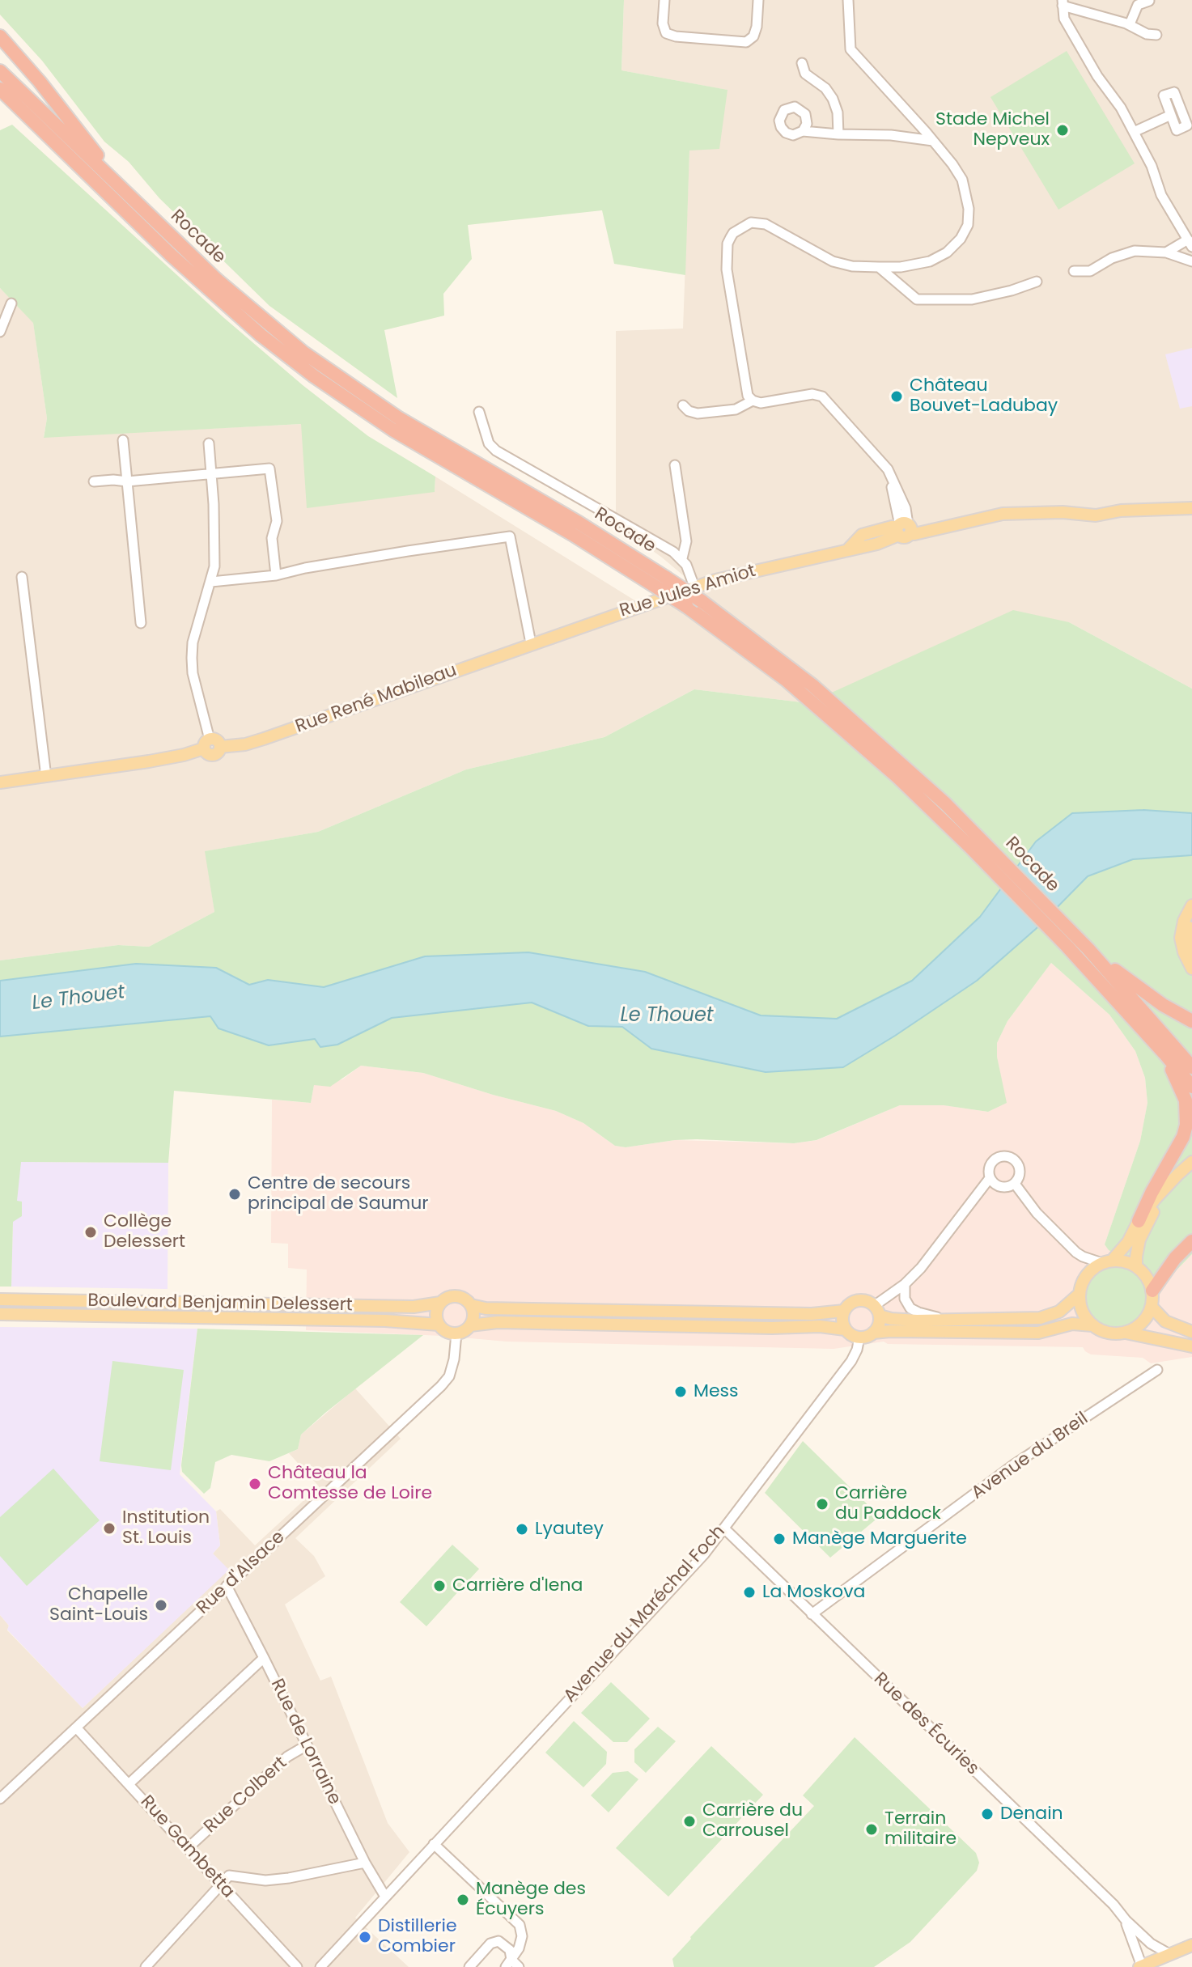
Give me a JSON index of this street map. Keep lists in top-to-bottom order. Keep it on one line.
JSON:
{"streets":{"highway":["Rocade"],"main road":["Rue Jules Amiot","Rue René Mabileau","Boulevard Benjamin Delessert"],"street":["Avenue du Breil","Rue d'Alsace","Avenue du Maréchal Foch","Rue des Écuries","Rue de Lorraine","Rue Colbert","Rue Gambetta"]},"crossings":[["Rue Jules Amiot","Rue René Mabileau"],["Boulevard Benjamin Delessert","Rue d'Alsace"],["Avenue du Breil","Rue des Écuries"],["Rue d'Alsace","Rue de Lorraine"],["Rue d'Alsace","Rue Gambetta"],["Avenue du Maréchal Foch","Rue des Écuries"],["Avenue du Maréchal Foch","Rue de Lorraine"],["Rue de Lorraine","Rue Colbert"],["Rue Colbert","Rue Gambetta"]],"water":["Le Thouet"],"places":["Stade Michel Nepveux","Château Bouvet-Ladubay","Centre de secours principal de Saumur","Collège Delessert","Mess","Château la Comtesse de Loire","Carrière du Paddock","Institution St. Louis","Lyautey","Manège Marguerite","Carrière d'Iena","La Moskova","Chapelle Saint-Louis","Denain","Carrière du Carrousel","Terrain militaire","Manège des Écuyers","Distillerie Combier"]}
